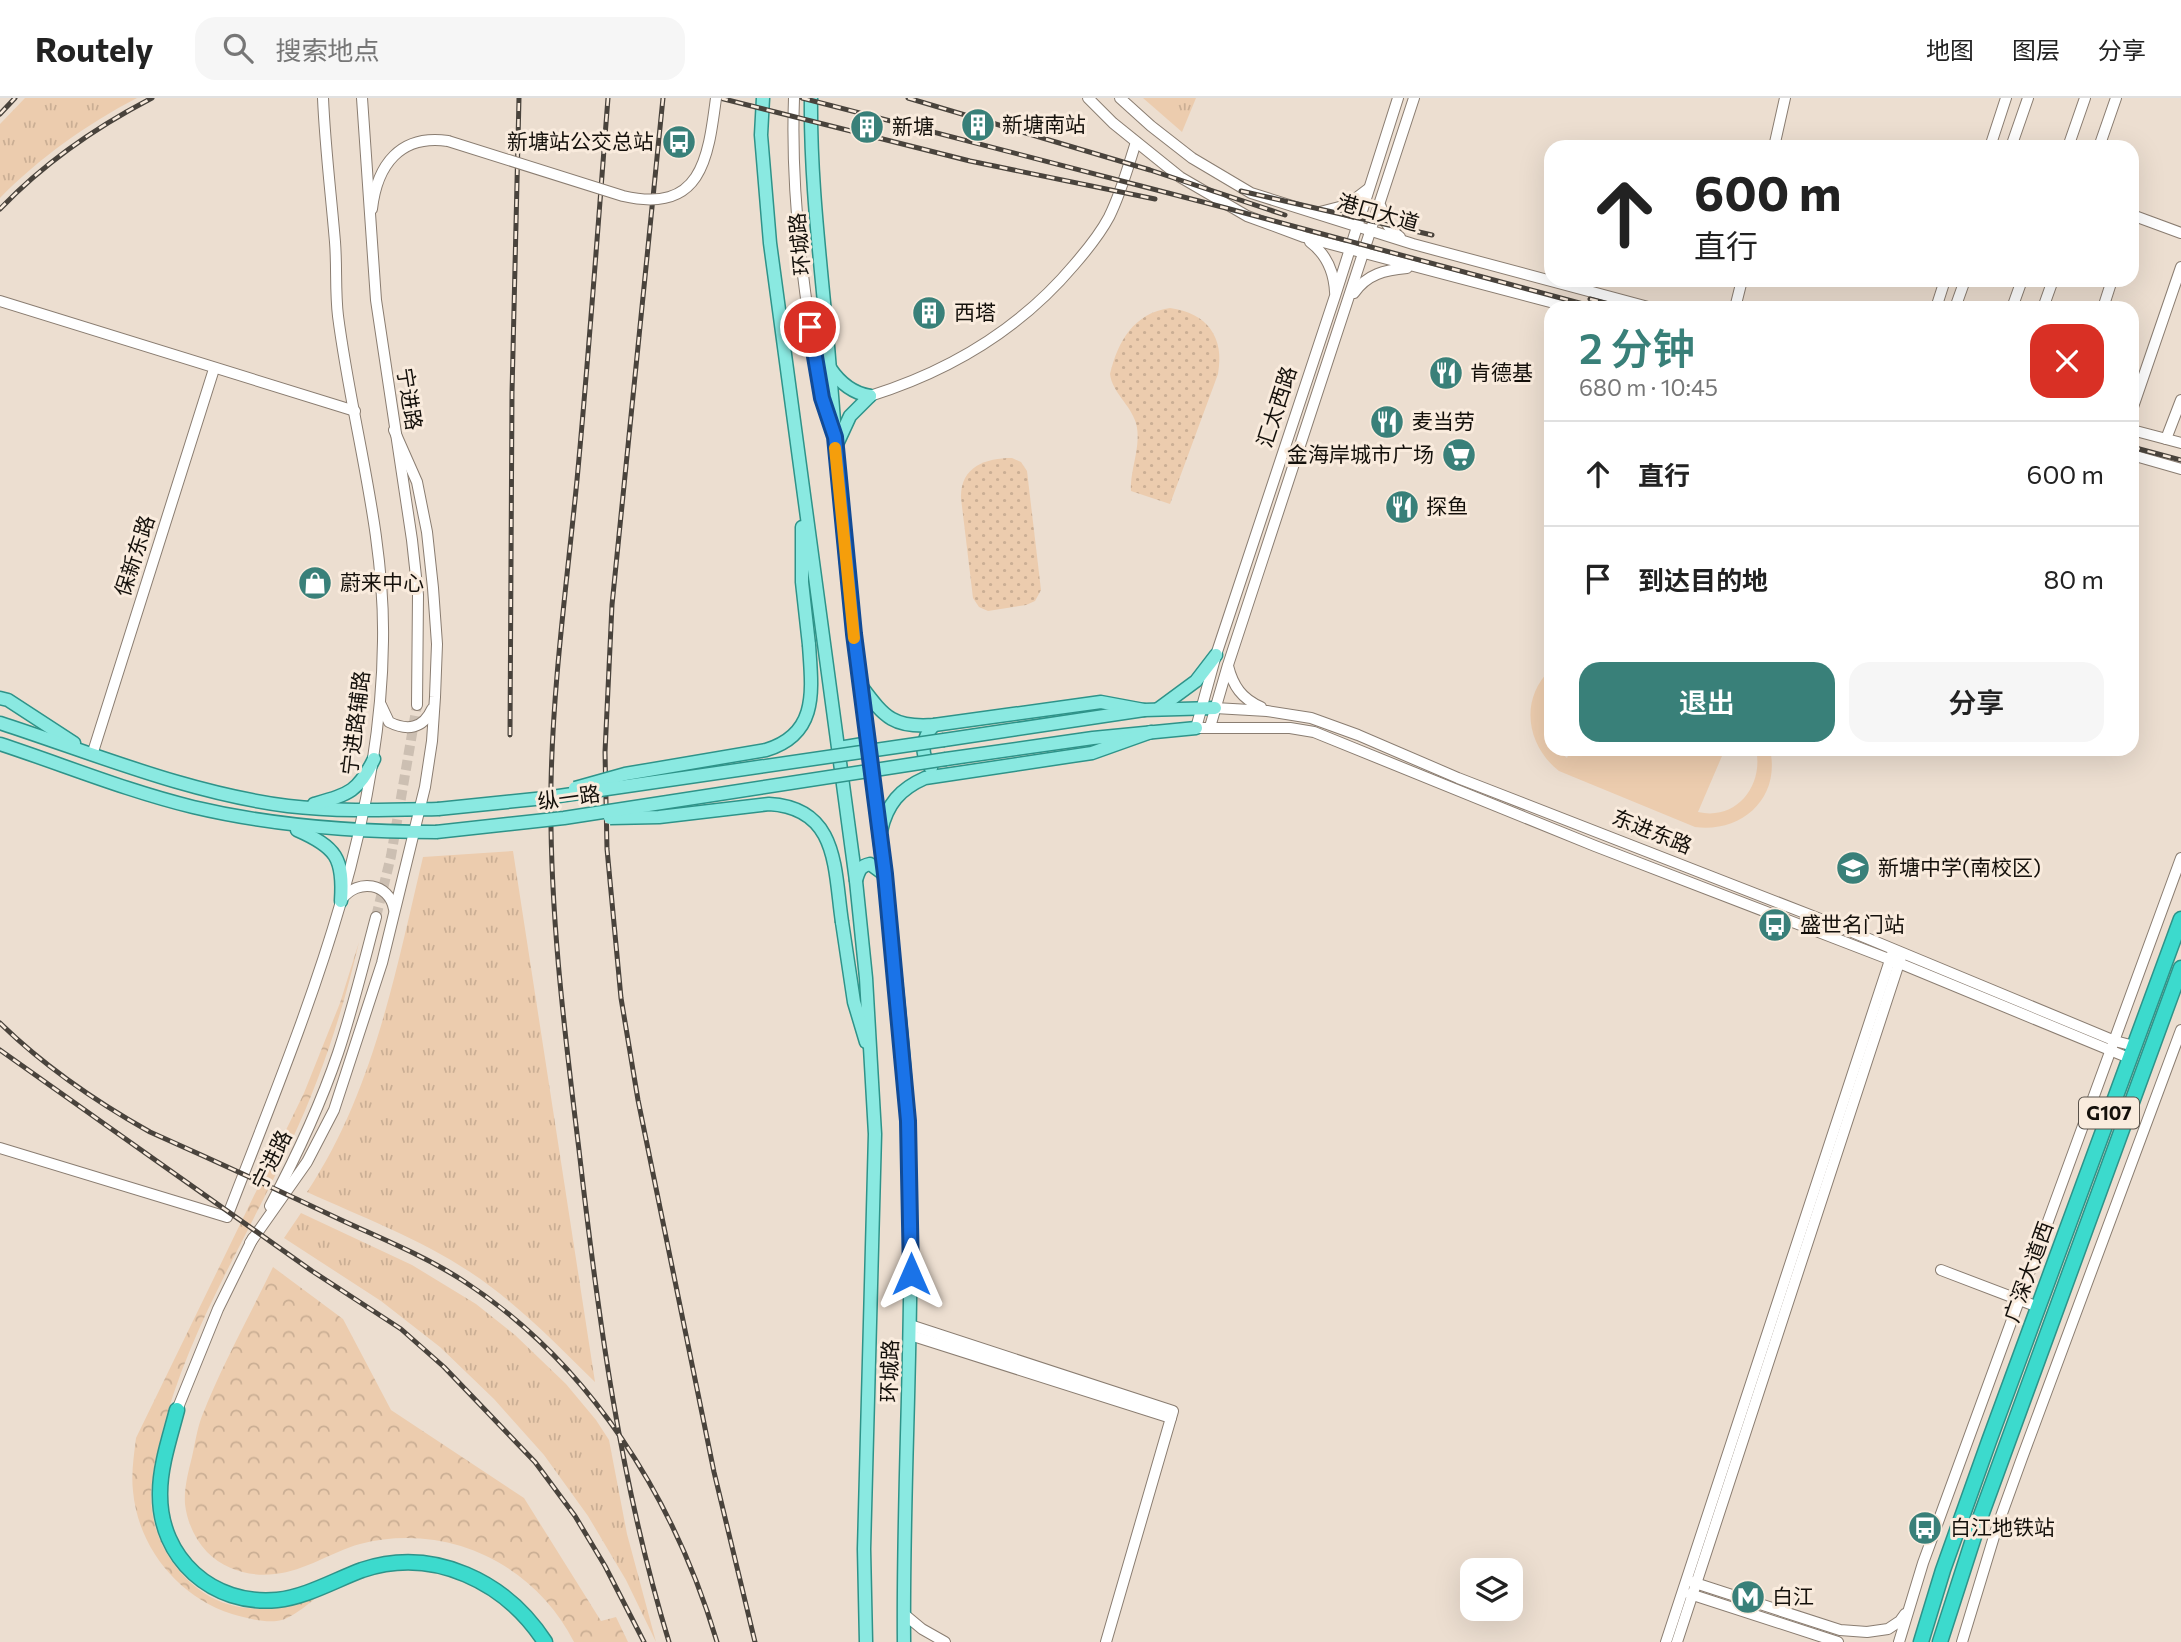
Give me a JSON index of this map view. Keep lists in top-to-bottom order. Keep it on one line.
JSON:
{"streets":{"highway":["G107","广深大道西"],"main road":["环城路","纵一路","东进东路"],"street":["港口大道","宁进路","汇太西路","保新东路","宁进路辅路"]},"crossings":[["港口大道","汇太西路"],["汇太西路","东进东路"],["保新东路","纵一路"],["宁进路辅路","纵一路"],["纵一路","东进东路"],["东进东路","广深大道西"]],"places":{"building":["新塘南站","新塘","西塔"],"bus stop":["新塘站公交总站","盛世名门站","白江地铁站"],"restaurant":["肯德基","麦当劳","探鱼"],"supermarket":["金海岸城市广场"],"shop":["蔚来中心"],"school or university":["新塘中学(南校区)"],"metro station":["白江"]},"page":{"header":"Routely","search":"搜索地点","nav":["地图","图层","分享"],"turn":["600 m","直行"],"heading":["2 分钟","680 m · 10:45"],"list":[{"name":"直行","value":"600 m"},{"name":"到达目的地","value":"80 m"}],"buttons":["退出","分享"]}}
